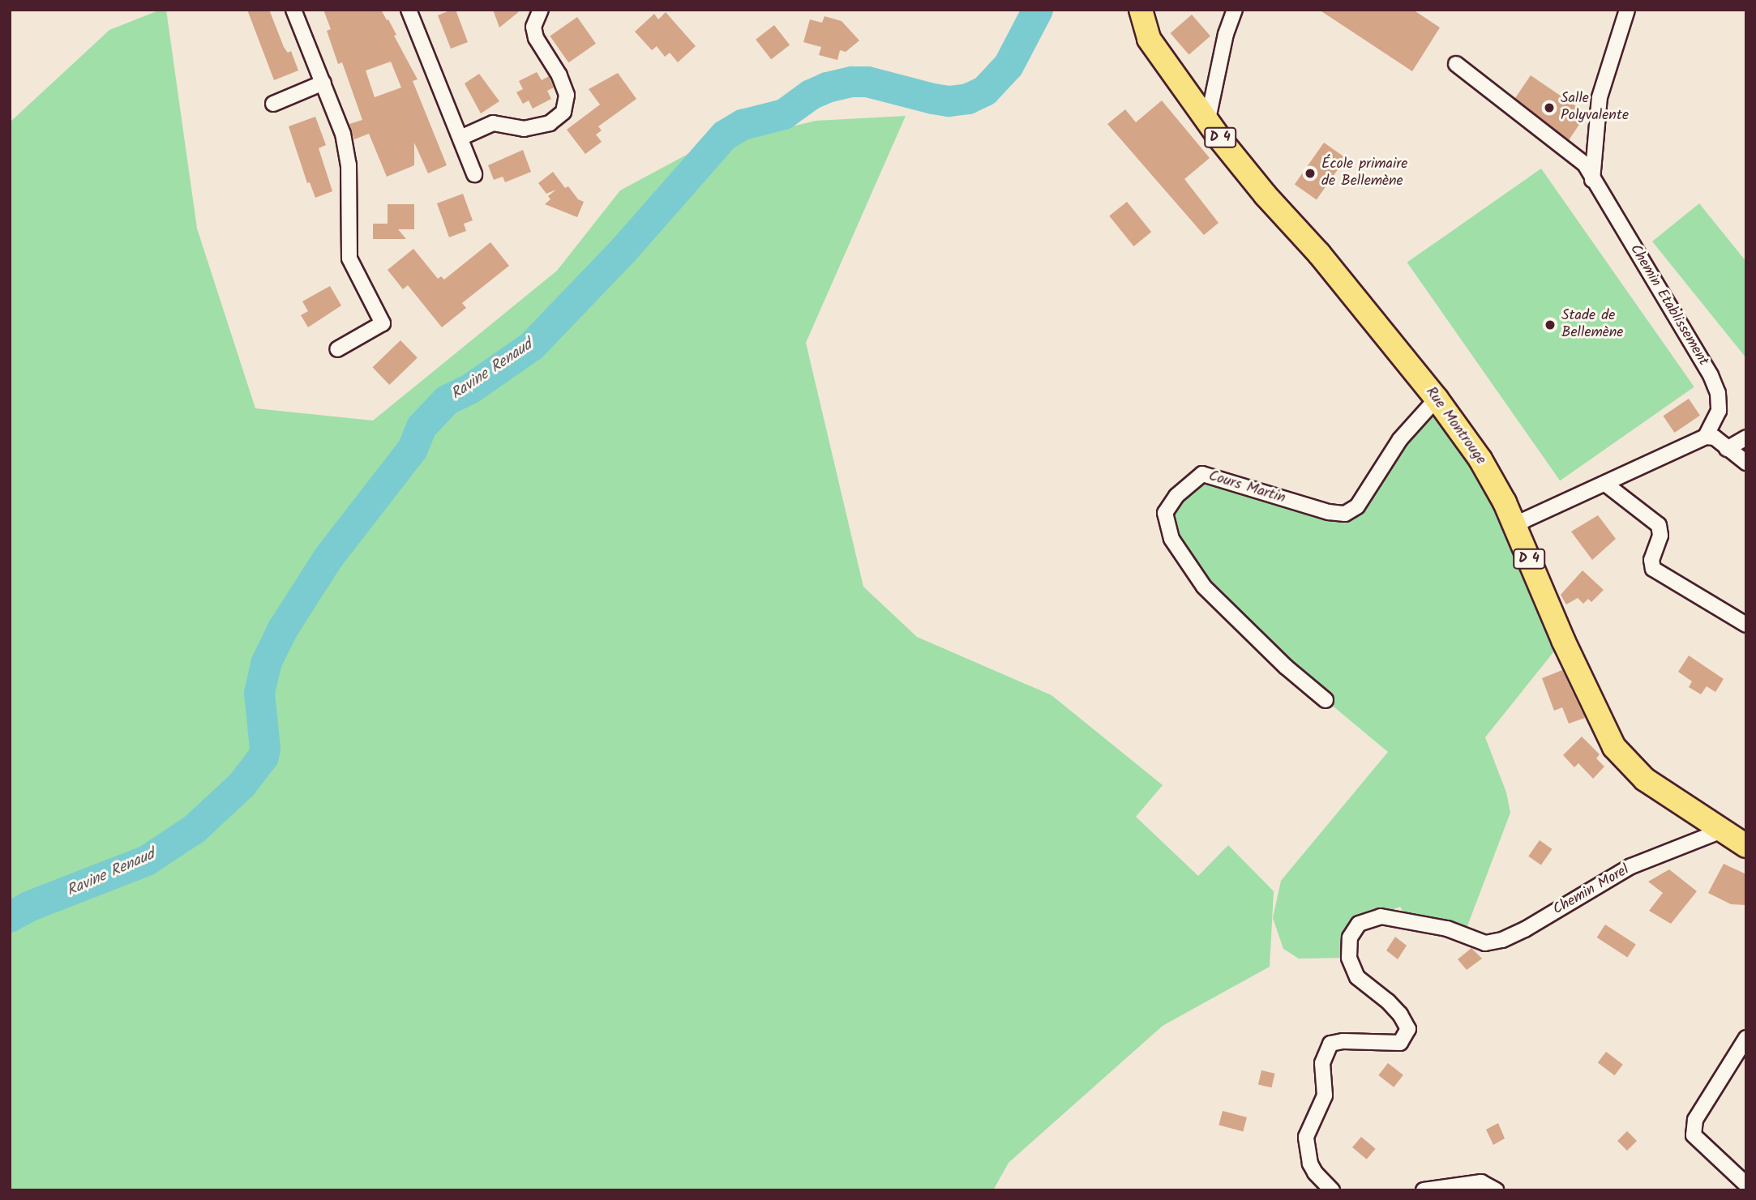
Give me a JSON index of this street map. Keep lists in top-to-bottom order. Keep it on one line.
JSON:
{"streets":{"main road":["D 4","Rue Montrouge"],"street":["Chemin Etablissement","Cours Martin","Chemin Morel"]},"crossings":[["Rue Montrouge","Cours Martin"],["Rue Montrouge","Chemin Morel"]],"water":["Ravine Renaud"],"places":["Salle Polyvalente","École primaire de Bellemène","Stade de Bellemène"]}
